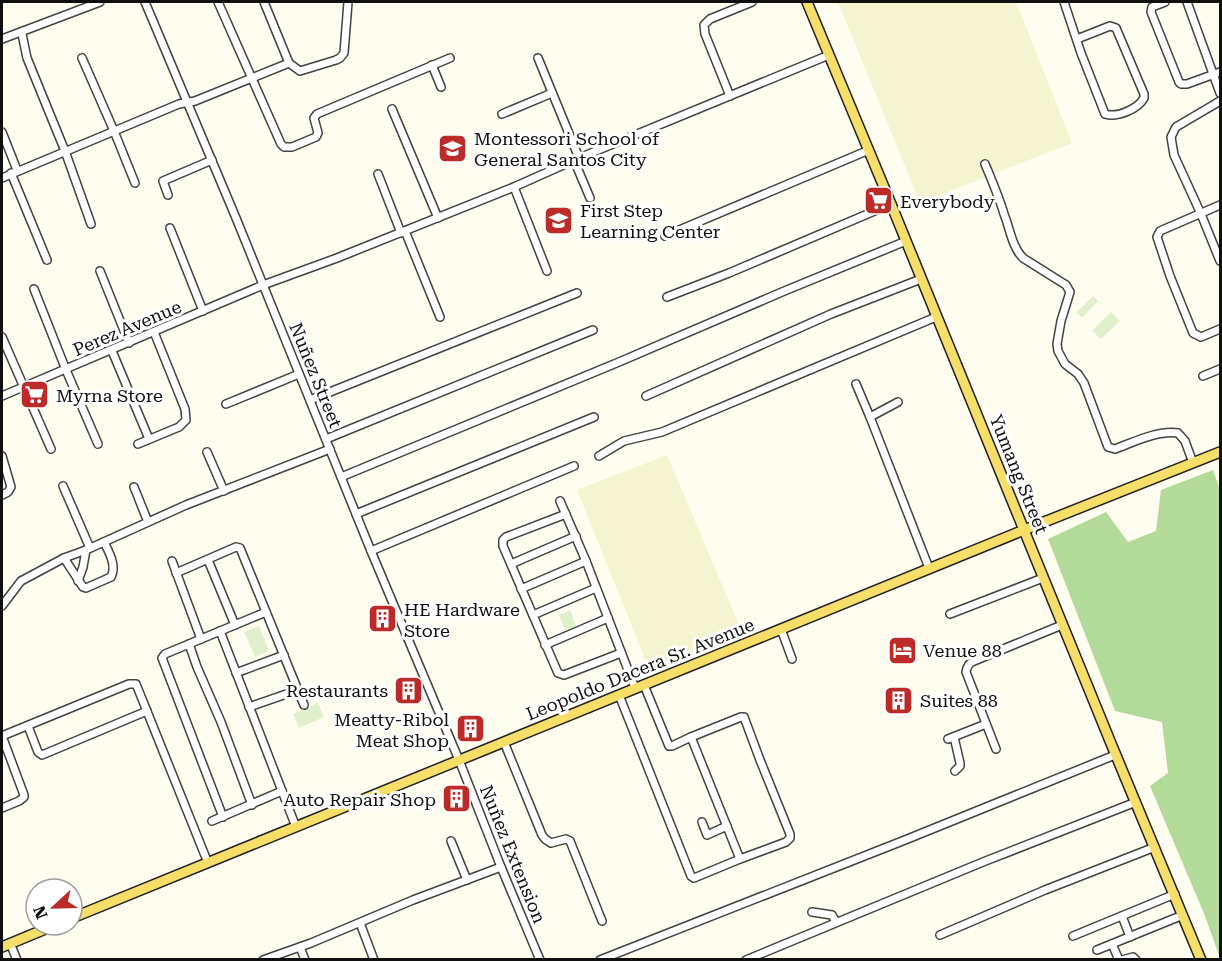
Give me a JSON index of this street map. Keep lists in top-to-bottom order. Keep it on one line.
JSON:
{"streets":{"main road":["Yumang Street","Leopoldo Dacera Sr. Avenue"],"street":["Perez Avenue","Nuñez Street","Nuñez Extension"]},"crossings":[["Perez Avenue","Nuñez Street"],["Perez Avenue","Yumang Street"],["Nuñez Street","Leopoldo Dacera Sr. Avenue"],["Nuñez Street","Nuñez Extension"],["Yumang Street","Leopoldo Dacera Sr. Avenue"],["Leopoldo Dacera Sr. Avenue","Nuñez Extension"]],"places":{"school or university":["Montessori School of General Santos City","First Step Learning Center"],"supermarket":["Everybody","Myrna Store"],"building":["HE Hardware Store","Restaurants","Suites 88","Meatty-Ribol Meat Shop","Auto Repair Shop"],"hotel":["Venue 88"]},"north":"left"}
